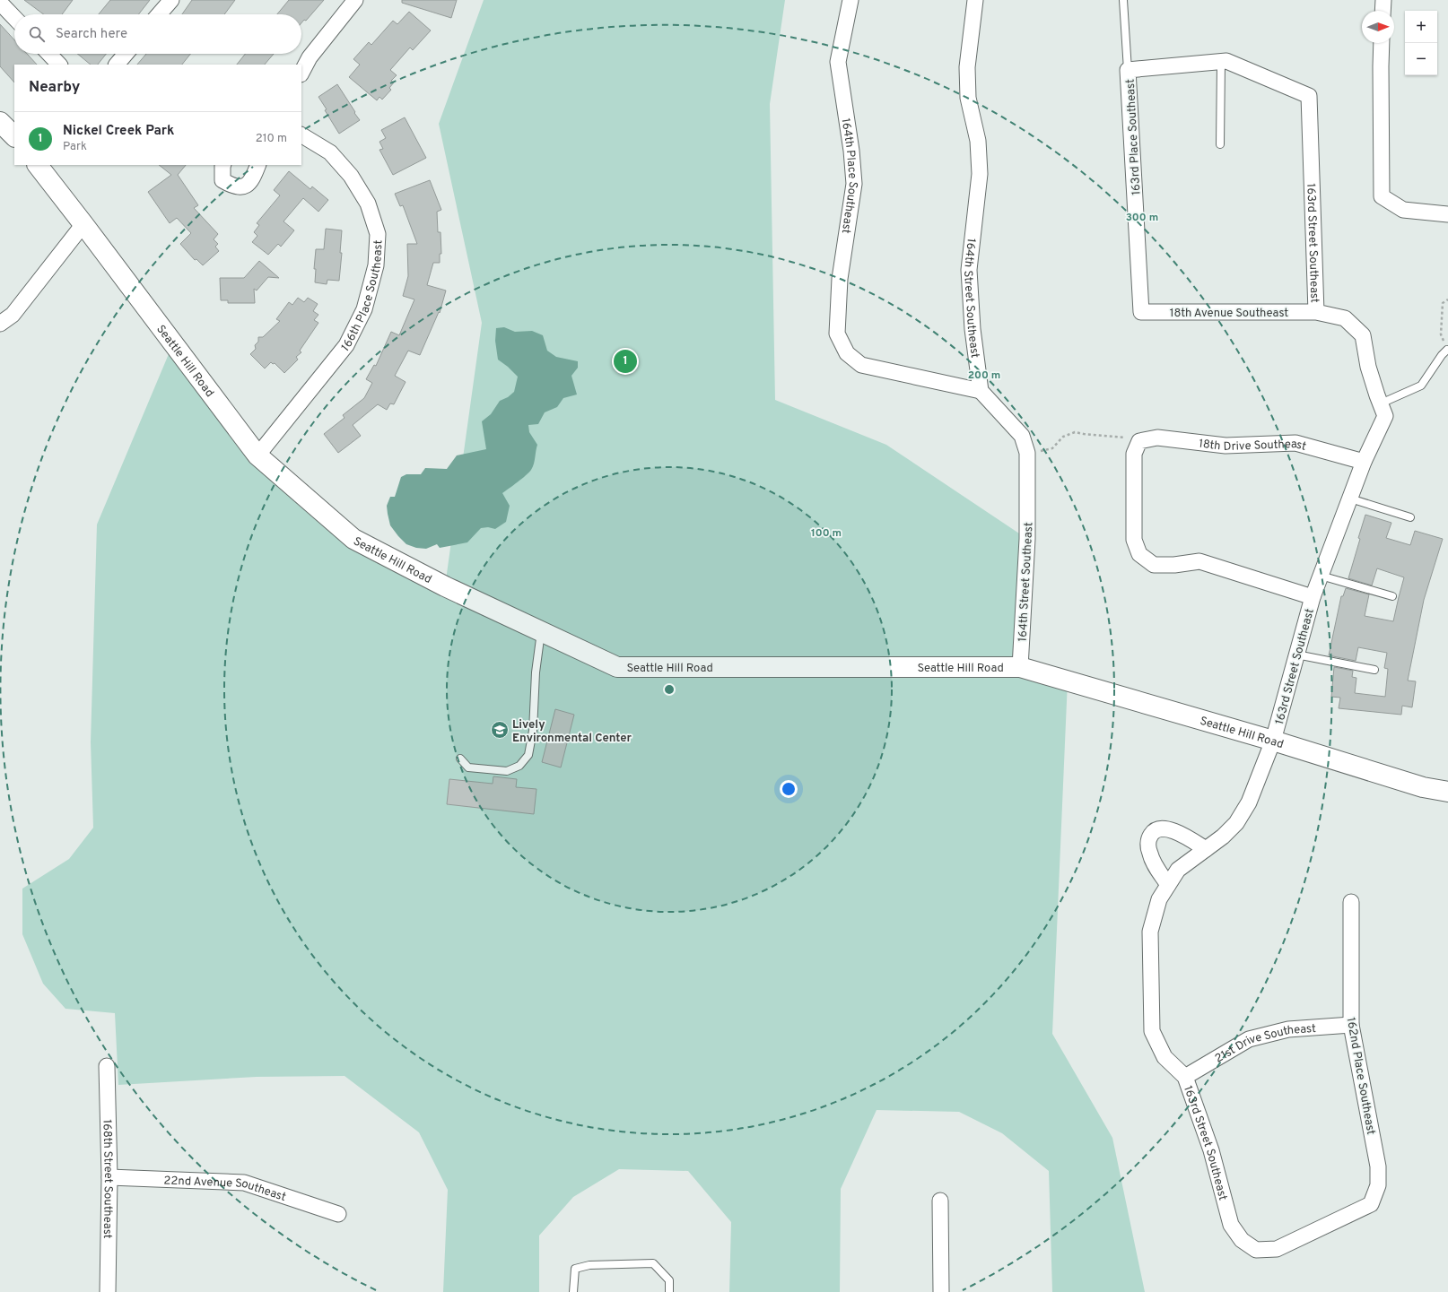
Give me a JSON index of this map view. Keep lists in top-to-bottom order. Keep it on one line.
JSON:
{"streets":{"street":["163rd Place Southeast","164th Place Southeast","163rd Street Southeast","166th Place Southeast","164th Street Southeast","18th Avenue Southeast","Seattle Hill Road","18th Drive Southeast","21st Drive Southeast","162nd Place Southeast","168th Street Southeast","22nd Avenue Southeast"]},"crossings":[["163rd Place Southeast","18th Avenue Southeast"],["164th Place Southeast","164th Street Southeast"],["163rd Street Southeast","18th Avenue Southeast"],["163rd Street Southeast","Seattle Hill Road"],["163rd Street Southeast","18th Drive Southeast"],["163rd Street Southeast","21st Drive Southeast"],["163rd Street Southeast","162nd Place Southeast"],["166th Place Southeast","Seattle Hill Road"],["164th Street Southeast","Seattle Hill Road"],["21st Drive Southeast","162nd Place Southeast"],["168th Street Southeast","22nd Avenue Southeast"]],"places":{"school or university":["Lively Environmental Center"]},"north":"right","page":{"map_buttons":["+","−"],"search":"Search here","heading":"Nearby","list":[{"mark":"1","name":"Nickel Creek Park","note":"Park","value":"210 m"}],"pins":"1"},"rings":["300 m","200 m","100 m"]}
